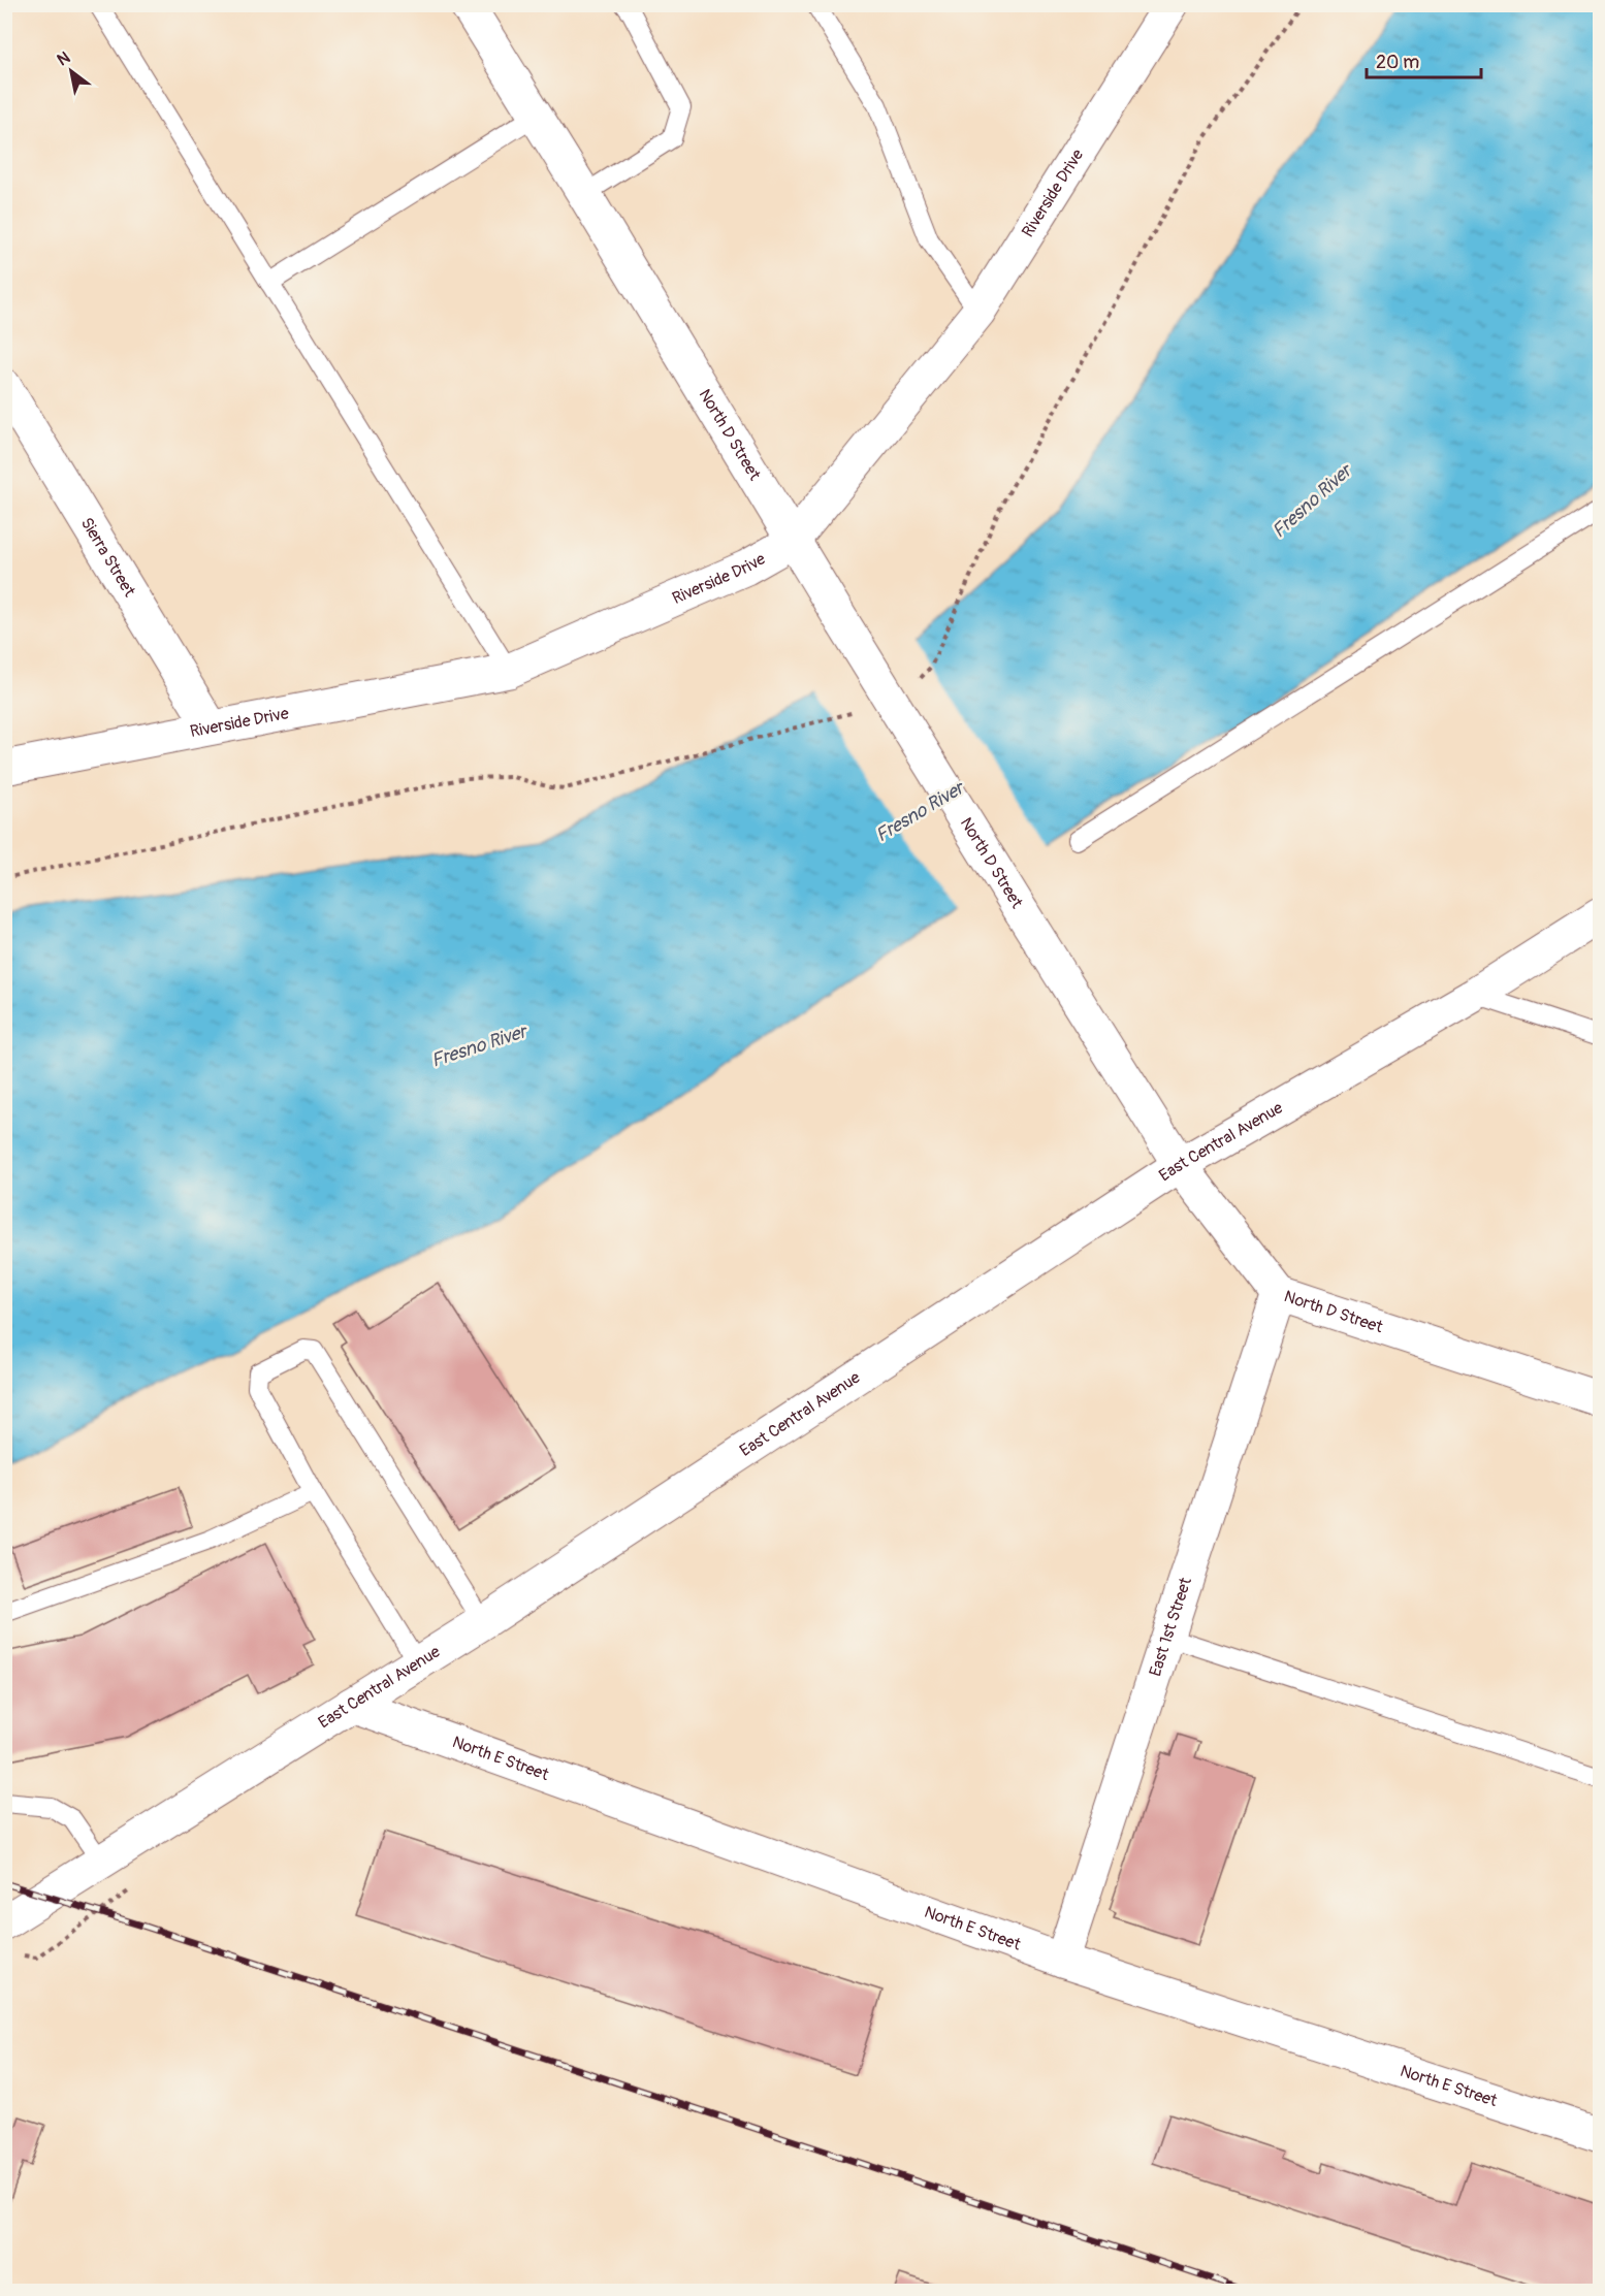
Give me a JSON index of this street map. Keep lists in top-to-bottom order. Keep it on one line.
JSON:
{"streets":{"street":["Riverside Drive","North D Street","Sierra Street","East Central Avenue","East 1st Street","North E Street"]},"crossings":[["Riverside Drive","North D Street"],["Riverside Drive","Sierra Street"],["North D Street","East Central Avenue"],["North D Street","East 1st Street"],["East Central Avenue","North E Street"],["East 1st Street","North E Street"]],"water":["Fresno River"],"scale_bar":"20 m","north":"top left"}
